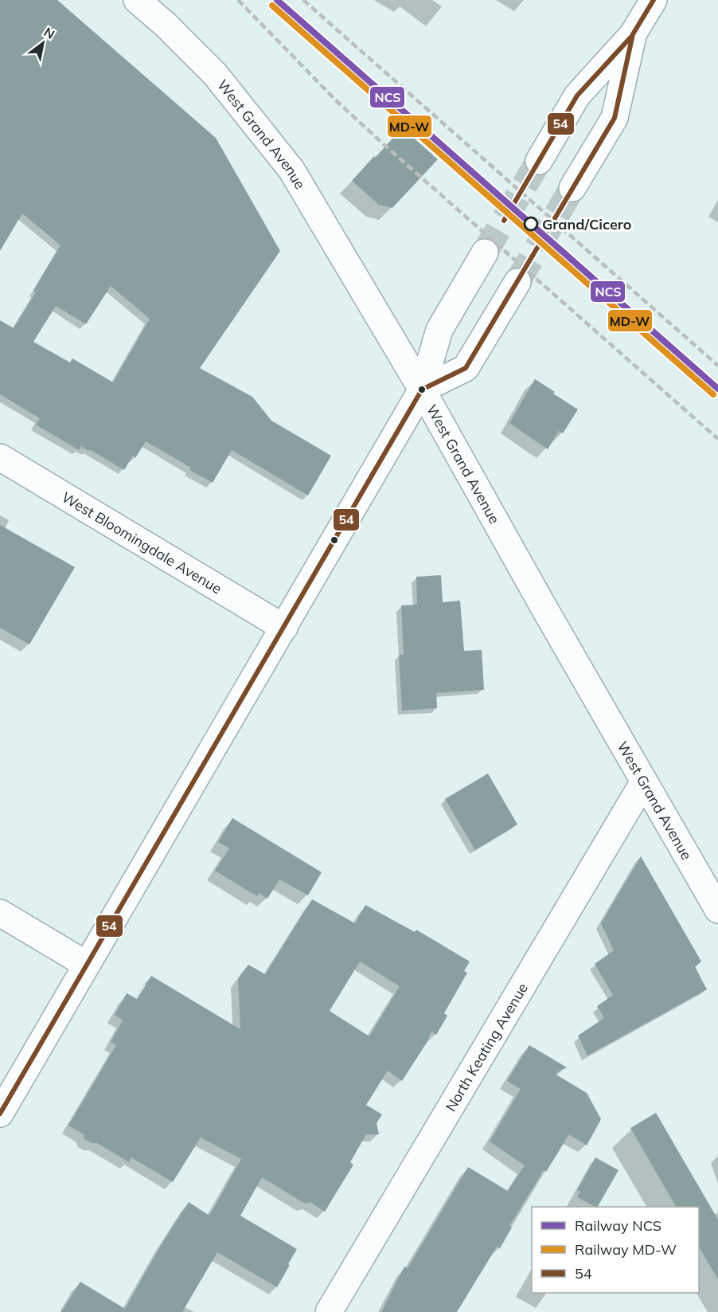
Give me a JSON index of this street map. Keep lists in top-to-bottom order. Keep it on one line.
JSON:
{"streets":{"main road":["West Grand Avenue","West Bloomingdale Avenue","North Keating Avenue"]},"crossings":[["West Grand Avenue","North Keating Avenue"]],"places":["Grand/Cicero"],"lines":["rail line NCS","transit line 54","rail line MD-W"],"legend":["Railway NCS","Railway MD-W","54"],"north":"top right"}
